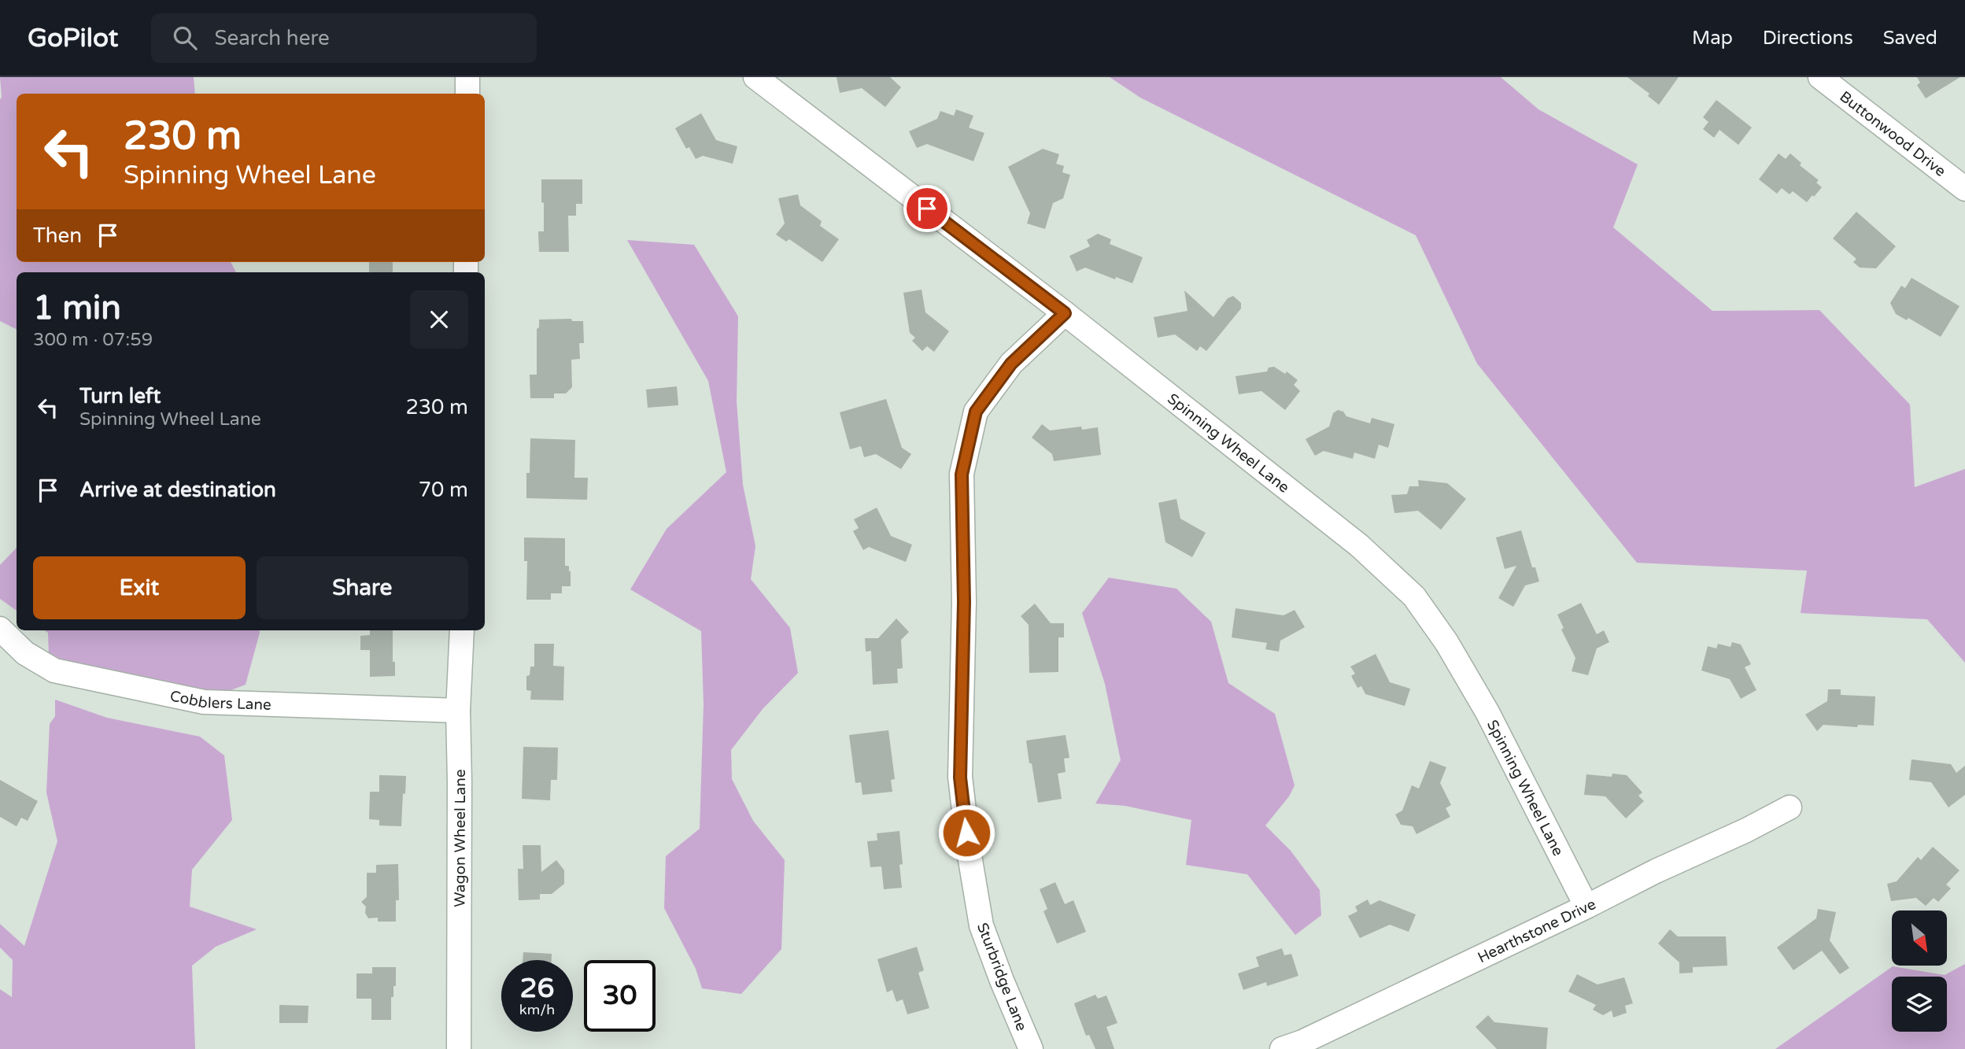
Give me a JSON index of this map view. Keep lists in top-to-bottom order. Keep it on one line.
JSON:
{"streets":{"street":["Buttonwood Drive","Spinning Wheel Lane","Cobblers Lane","Wagon Wheel Lane","Hearthstone Drive","Sturbridge Lane"]},"crossings":[["Spinning Wheel Lane","Hearthstone Drive"],["Spinning Wheel Lane","Sturbridge Lane"],["Cobblers Lane","Wagon Wheel Lane"]],"north":"bottom right","page":{"header":"GoPilot","search":"Search here","nav":["Map","Directions","Saved"],"turn":["230 m","Spinning Wheel Lane"],"then":"Then","heading":["1 min","300 m · 07:59"],"list":[{"name":"Turn left","note":"Spinning Wheel Lane","value":"230 m"},{"name":"Arrive at destination","value":"70 m"}],"buttons":["Exit","Share"],"speed":"26 km/h","limit":"30"}}
